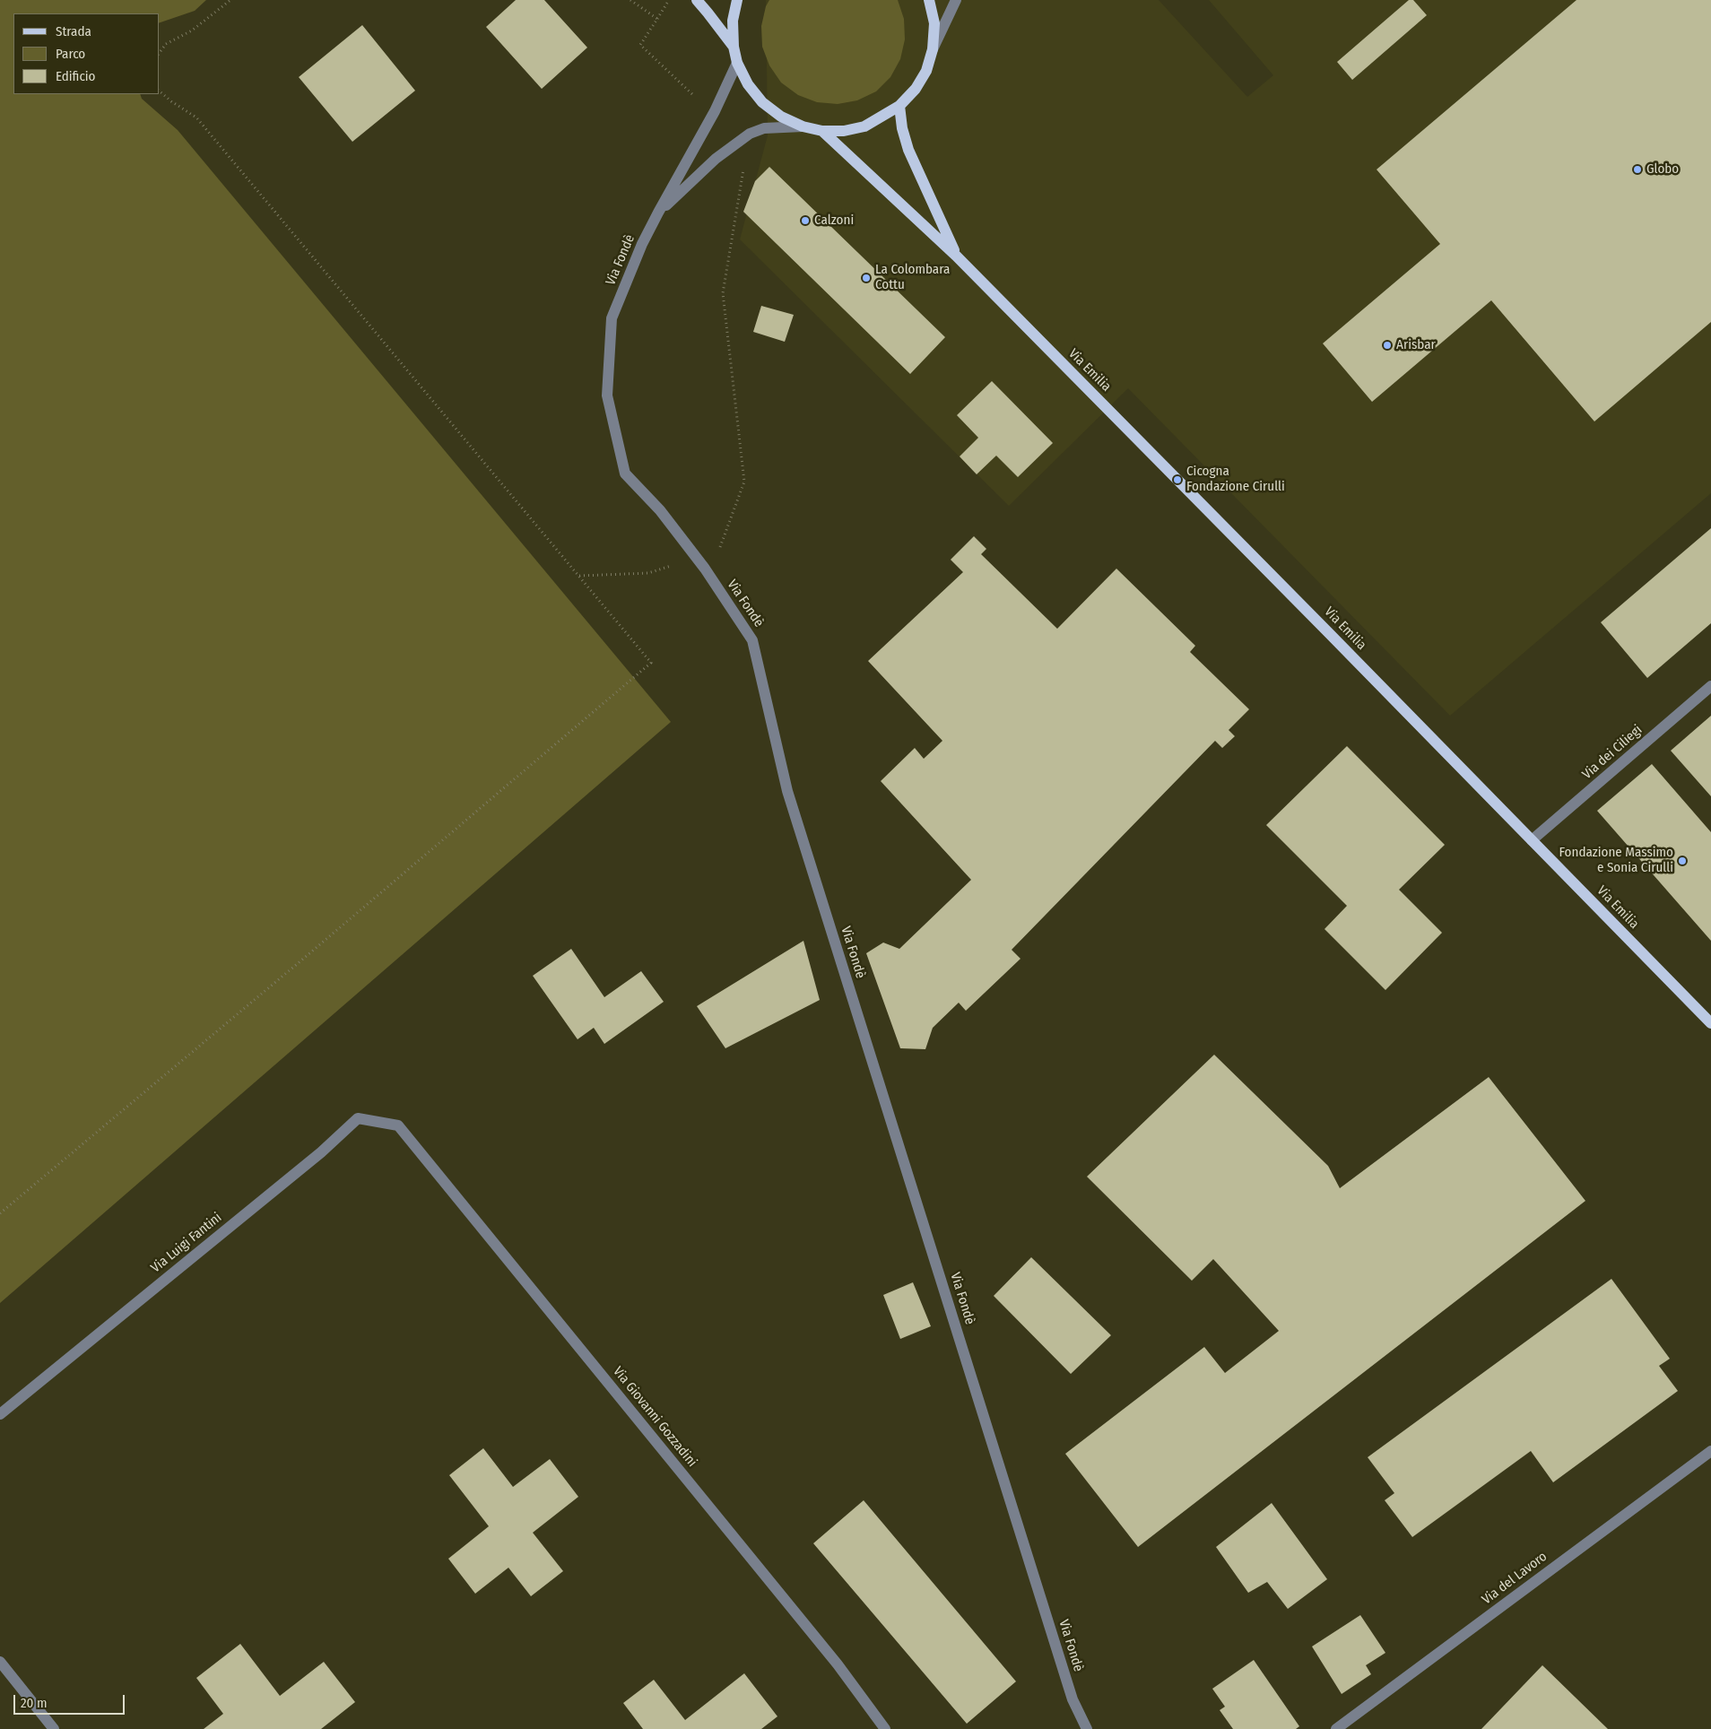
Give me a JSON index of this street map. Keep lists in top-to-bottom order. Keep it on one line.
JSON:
{"streets":{"main road":["Via Emilia"],"street":["Via Fondè","Via dei Ciliegi","Via Luigi Fantini","Via Giovanni Gozzadini","Via del Lavoro"]},"crossings":[["Via Emilia","Via dei Ciliegi"],["Via Luigi Fantini","Via Giovanni Gozzadini"]],"places":["Globo","Calzoni","La Colombara Cottu","Arisbar","Cicogna Fondazione Cirulli","Fondazione Massimo e Sonia Cirulli"],"legend":["Strada","Parco","Edificio"],"scale_bar":"20 m"}
